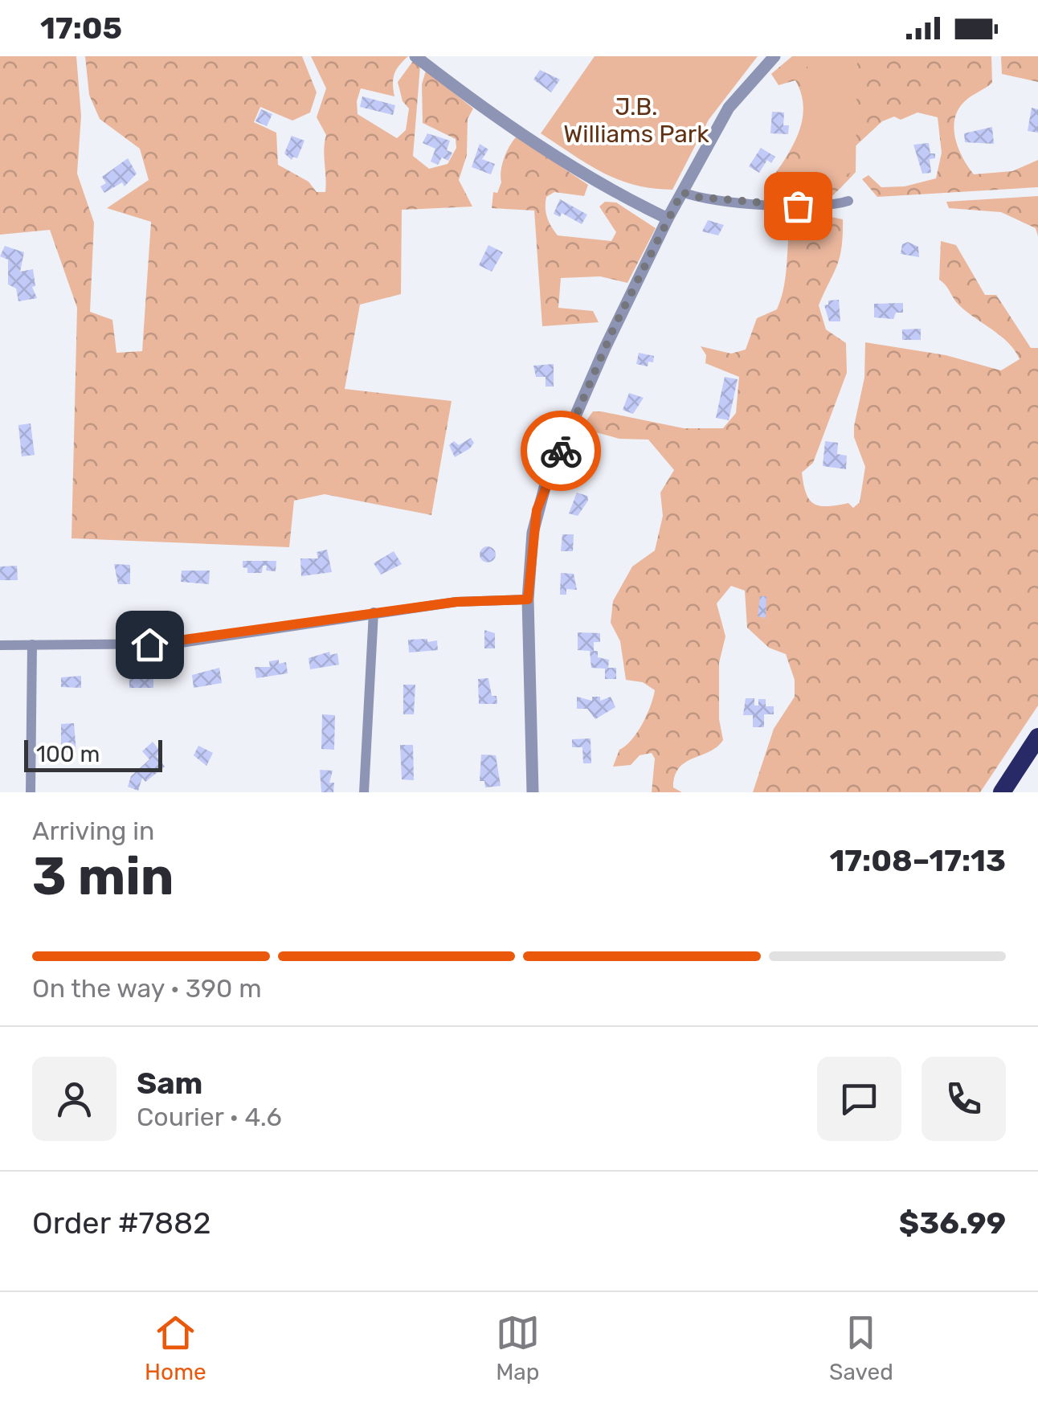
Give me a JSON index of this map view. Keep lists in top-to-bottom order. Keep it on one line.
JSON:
{"parks":["J.B. Williams Park"],"scale_bar":"100 m","page":{"status":"17:05","scale":"100 m","heading":["3 min","Arriving in","17:08–17:13"],"panel":["Sam","Courier · 4.6","Order #7882","$36.99"],"bar":"On the way · 390 m","tabs":["Home","Map","Saved"]}}
